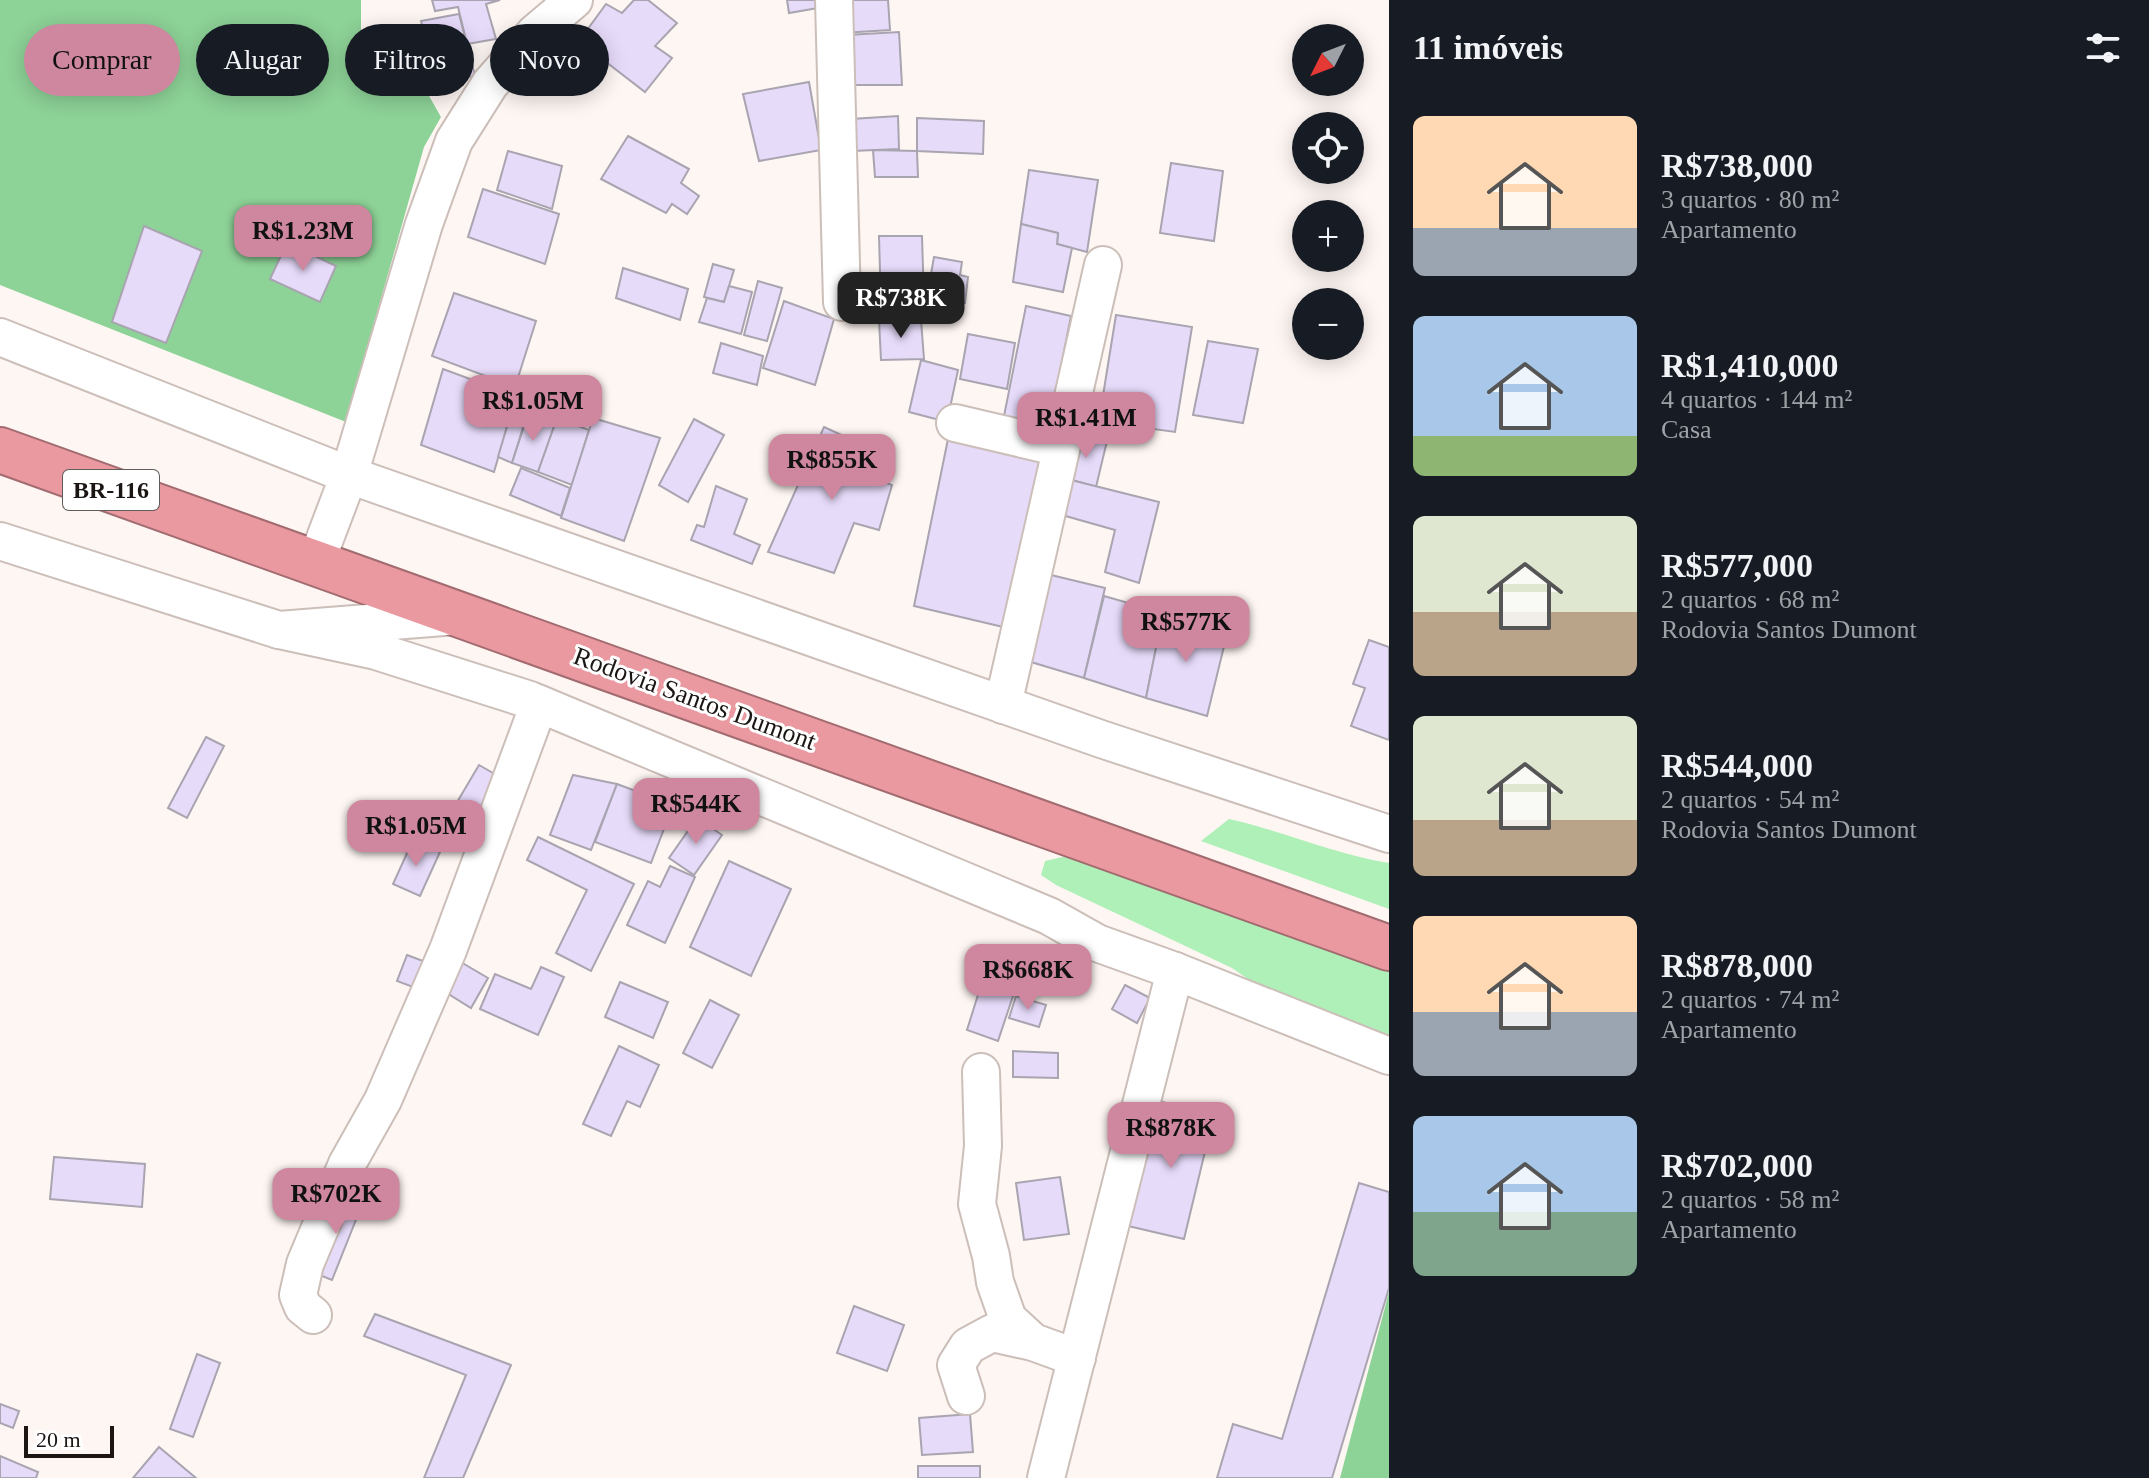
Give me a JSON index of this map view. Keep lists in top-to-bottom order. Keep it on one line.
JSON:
{"streets":{"highway":["BR-116","Rodovia Santos Dumont"]},"scale_bar":"20 m","north":"bottom left","page":{"heading":"11 imóveis","map_buttons":["+","−"],"chip":["Comprar","Alugar","Filtros","Novo"],"list":[{"name":"R$738,000","note":"3 quartos · 80 m² · Apartamento"},{"name":"R$1,410,000","note":"4 quartos · 144 m² · Casa"},{"name":"R$577,000","note":"2 quartos · 68 m² · Rodovia Santos Dumont"},{"name":"R$544,000","note":"2 quartos · 54 m² · Rodovia Santos Dumont"},{"name":"R$878,000","note":"2 quartos · 74 m² · Apartamento"},{"name":"R$702,000","note":"2 quartos · 58 m² · Apartamento"}],"price":["R$1.23M","R$738K","R$1.05M","R$1.41M","R$855K","R$577K","R$544K","R$1.05M","R$668K","R$878K","R$702K"],"scale":"20 m"}}
